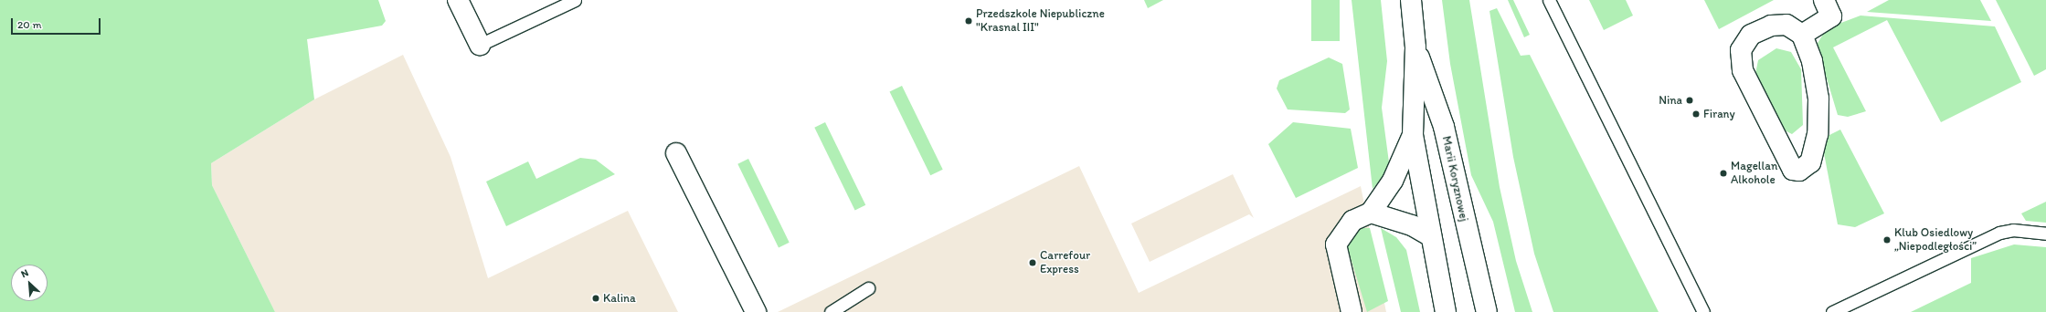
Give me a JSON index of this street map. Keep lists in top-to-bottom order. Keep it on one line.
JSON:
{"streets":{"street":["Marii Koryznowej"]},"places":["Przedszkole Niepubliczne \"Krasnal III\"","Nina","Firany","Magellan Alkohole","Klub Osiedlowy „Niepodległości”","Carrefour Express","Kalina"],"scale_bar":"20 m","north":"top left"}
